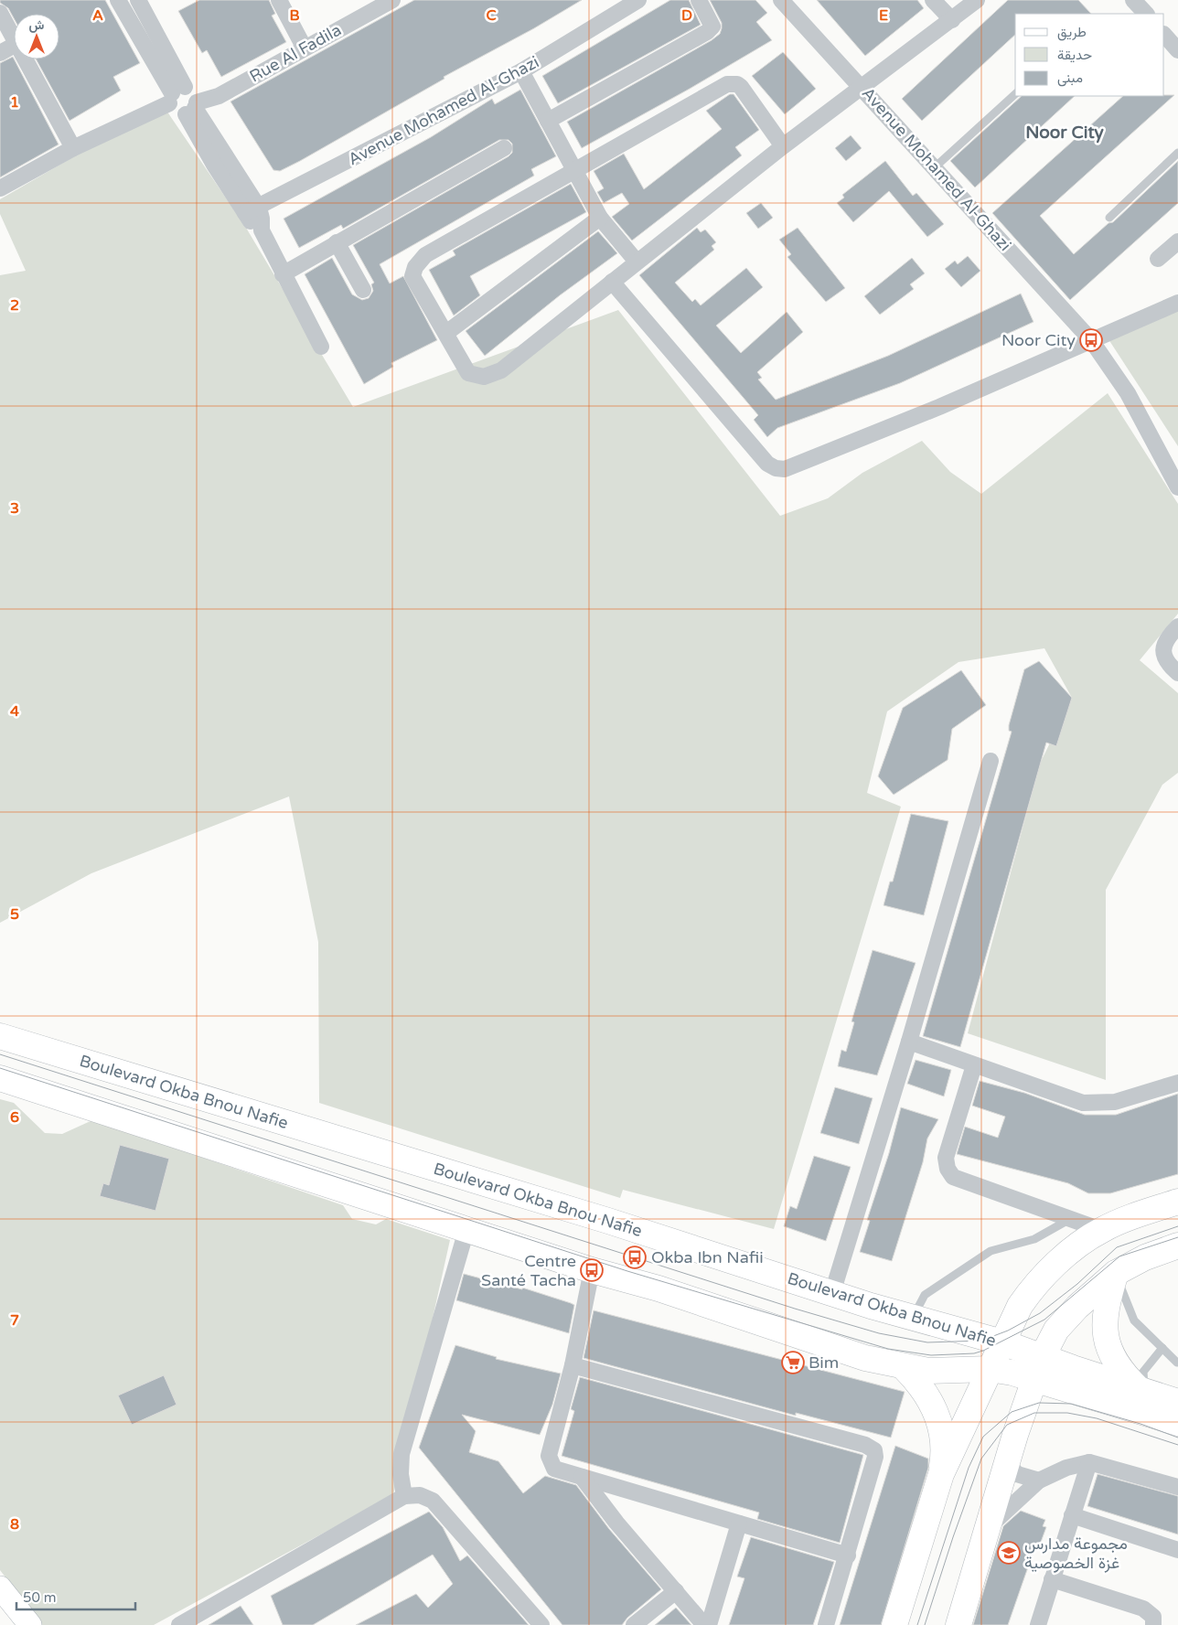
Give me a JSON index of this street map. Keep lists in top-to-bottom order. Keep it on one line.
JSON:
{"streets":{"main road":["Boulevard Okba Bnou Nafie"],"street":["Rue Al Fadila","Avenue Mohamed Al-Ghazi"]},"districts":["Noor City"],"places":{"bus stop":["Noor City","Okba Ibn Nafii","Centre Santé Tacha"],"supermarket":["Bim"],"school or university":["مجموعة مدارس غزة الخصوصية"]},"legend":["طريق","حديقة","مبنى"],"scale_bar":"50 m","north":"top","grid":{"columns":["A","B","C","D","E"],"rows":["1","2","3","4","5","6","7","8"]}}
